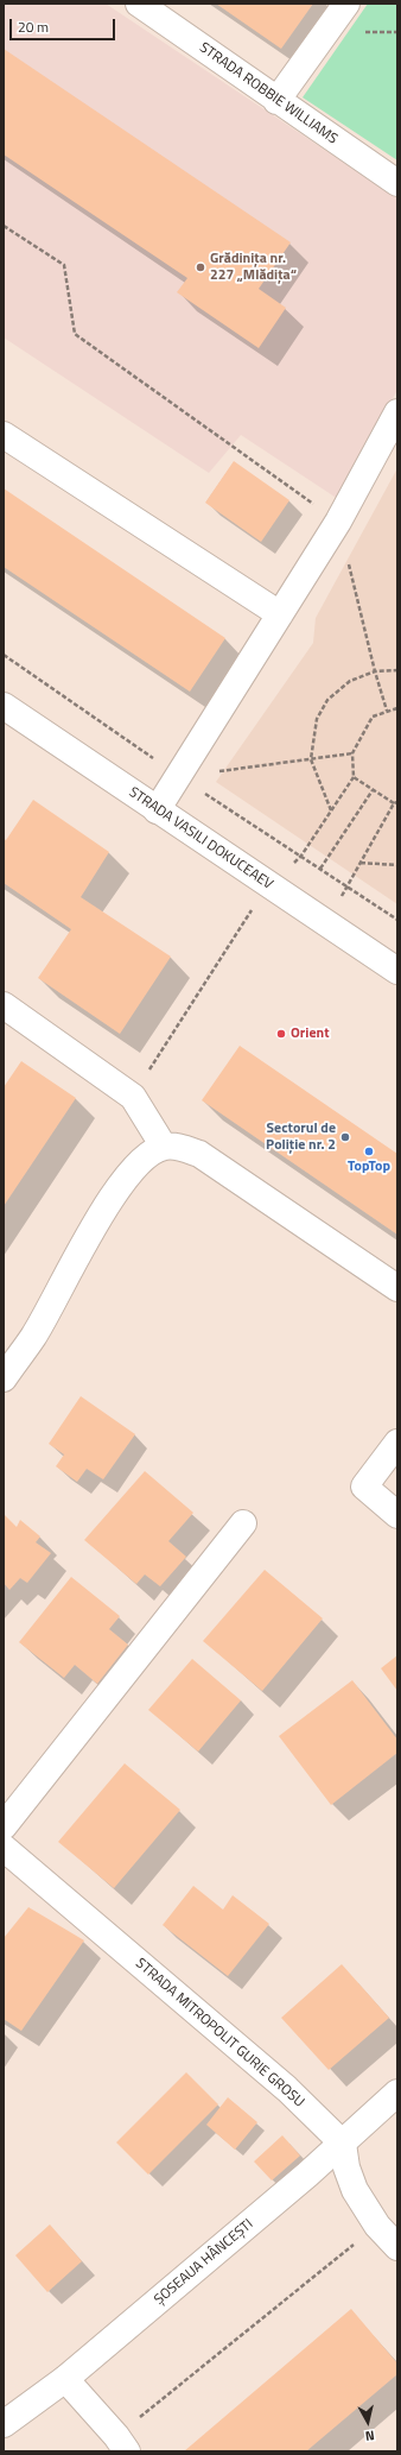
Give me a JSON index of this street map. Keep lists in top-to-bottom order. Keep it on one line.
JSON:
{"streets":{"street":["STRADA ROBBIE WILLIAMS","STRADA VASILI DOKUCEAEV","STRADA MITROPOLIT GURIE GROSU","ȘOSEAUA HÂNCEȘTI"]},"crossings":[["STRADA MITROPOLIT GURIE GROSU","ȘOSEAUA HÂNCEȘTI"]],"places":["Grădinița nr. 227 „Mlădița“","Orient","Sectorul de Poliție nr. 2","TopTop"],"scale_bar":"20 m","north":"bottom"}
